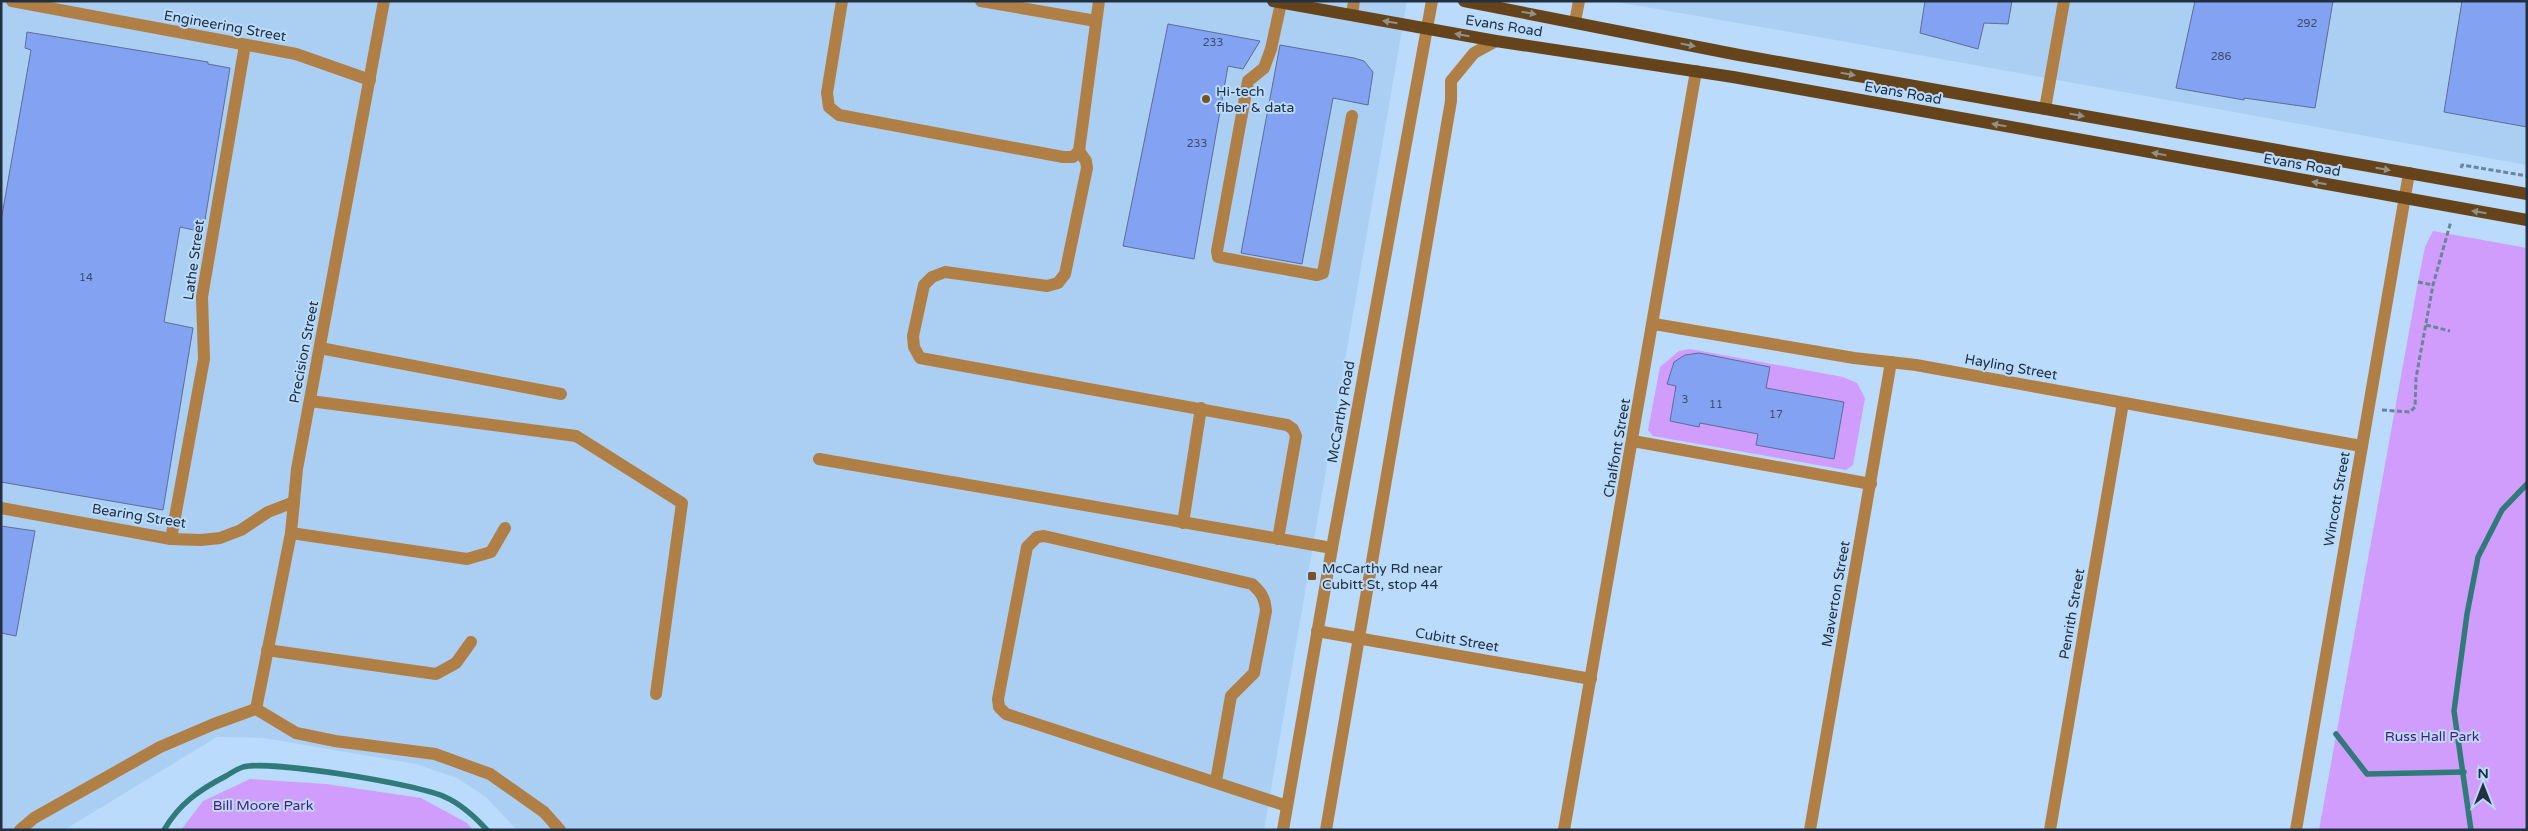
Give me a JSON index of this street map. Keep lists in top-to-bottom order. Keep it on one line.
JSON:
{"streets":{"main road":["Evans Road"],"street":["Engineering Street","Lathe Street","Precision Street","Hayling Street","McCarthy Road","Chalfont Street","Wincott Street","Bearing Street","Maverton Street","Penrith Street","Cubitt Street"]},"crossings":[["Engineering Street","Lathe Street"],["Engineering Street","Precision Street"],["Evans Road","McCarthy Road"],["Evans Road","Chalfont Street"],["Evans Road","Wincott Street"],["Lathe Street","Bearing Street"],["Precision Street","Bearing Street"],["Hayling Street","Chalfont Street"],["Hayling Street","Wincott Street"],["Hayling Street","Maverton Street"],["Hayling Street","Penrith Street"],["McCarthy Road","Cubitt Street"],["Chalfont Street","Cubitt Street"]],"parks":["Russ Hall Park","Bill Moore Park"],"places":{"other":["Hi-tech fiber & data"],"transit":["McCarthy Rd near Cubitt St, stop 44"]},"house_numbers":["292","233","286","233","14","3","11","17"],"north":"top"}
